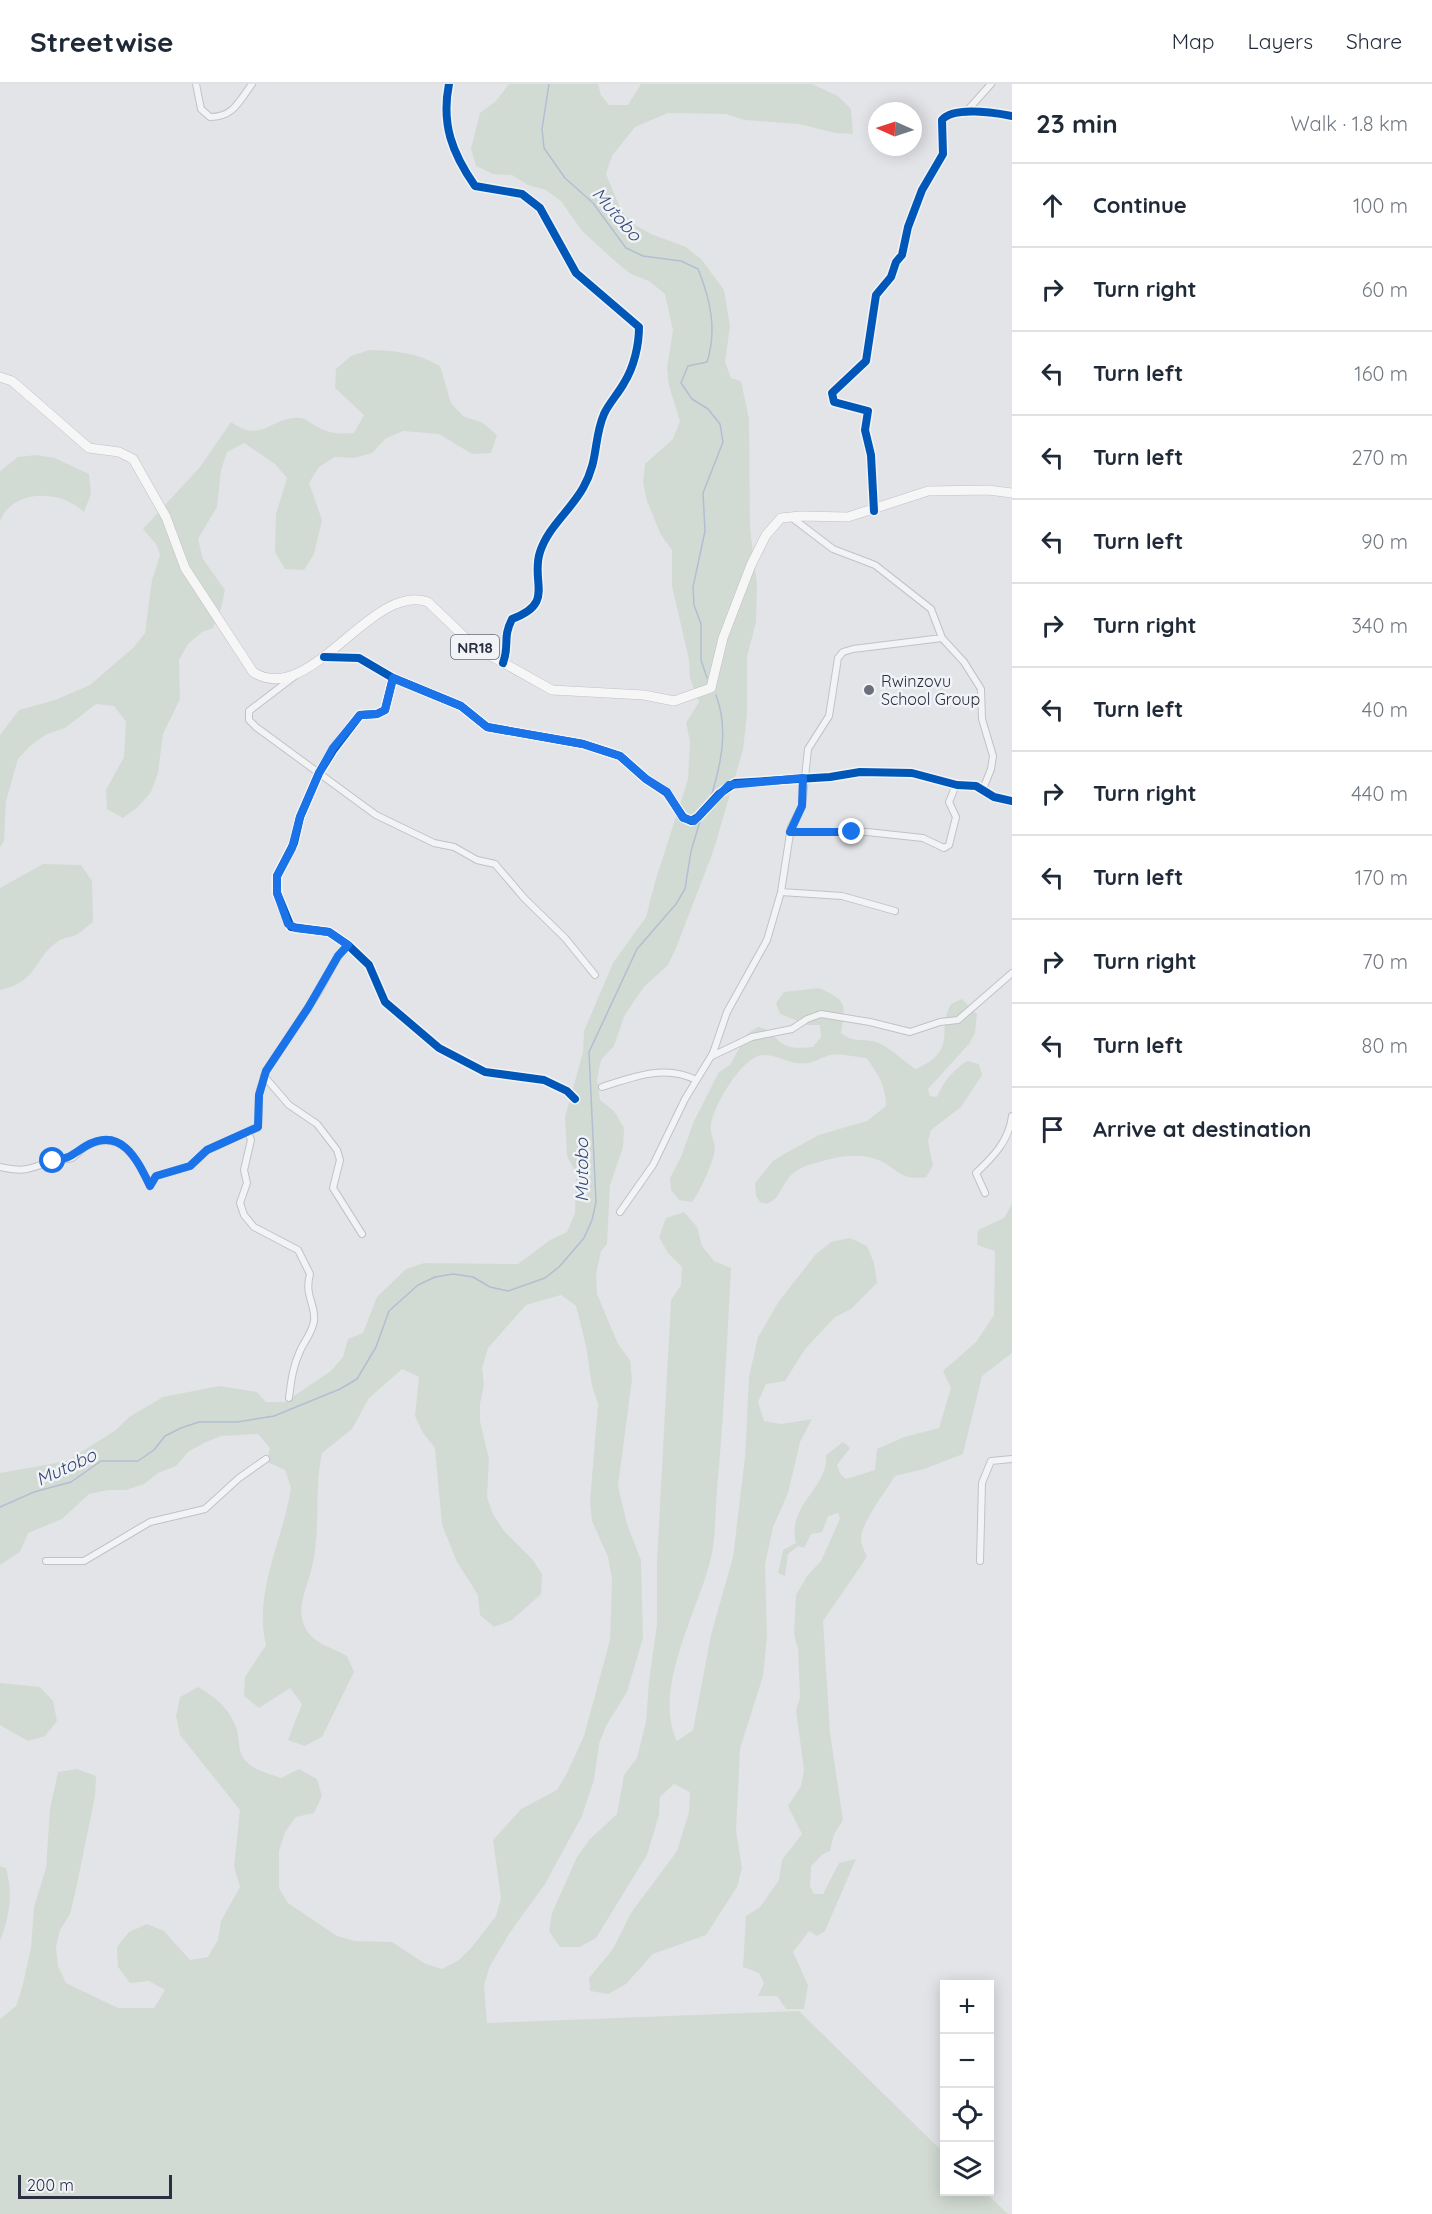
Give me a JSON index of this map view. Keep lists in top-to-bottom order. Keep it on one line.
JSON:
{"streets":{"main road":["NR18"]},"water":["Mutobo"],"places":["Rwinzovu School Group"],"scale_bar":"200 m","north":"left","page":{"header":"Streetwise","nav":["Map","Layers","Share"],"heading":["23 min","Walk · 1.8 km"],"list":[["Continue","100 m"],["Turn right","60 m"],["Turn left","160 m"],["Turn left","270 m"],["Turn left","90 m"],["Turn right","340 m"],["Turn left","40 m"],["Turn right","440 m"],["Turn left","170 m"],["Turn right","70 m"],["Turn left","80 m"],"Arrive at destination"],"map_buttons":["+","−"],"scale":"200 m"}}
